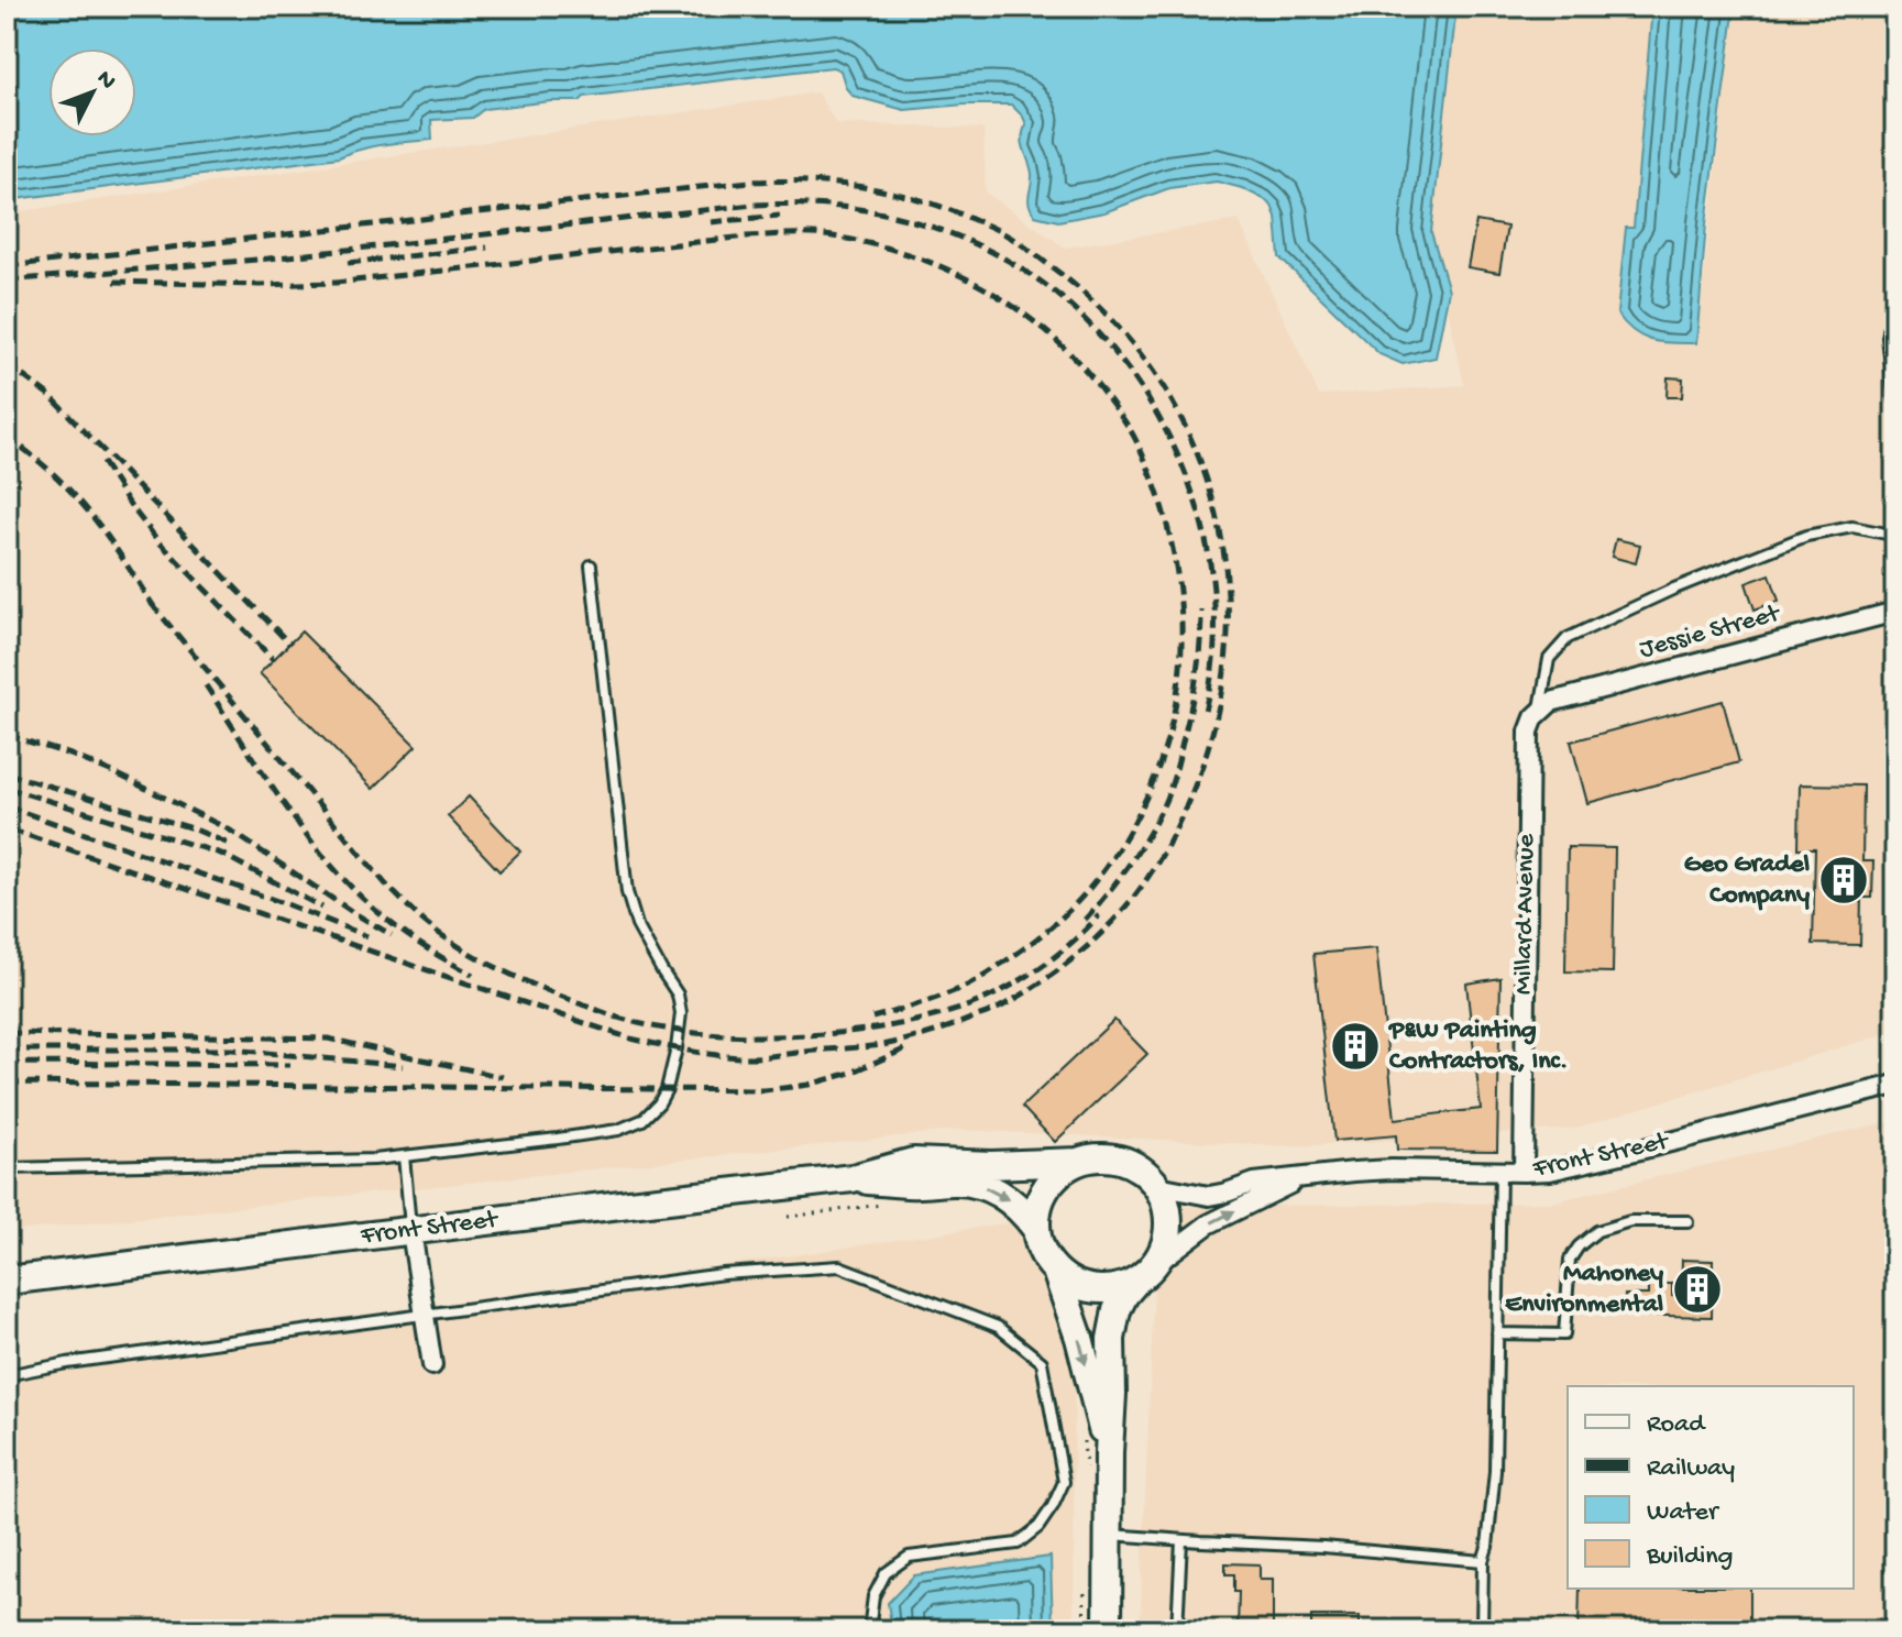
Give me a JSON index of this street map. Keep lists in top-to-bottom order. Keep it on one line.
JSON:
{"streets":{"street":["Jessie Street","Millard Avenue","Front Street"]},"crossings":[["Jessie Street","Millard Avenue"],["Millard Avenue","Front Street"]],"places":{"building":["Geo Gradel Company","P&W Painting Contractors, Inc.","Mahoney Environmental"]},"legend":["Road","Railway","Water","Building"],"north":"top right"}
